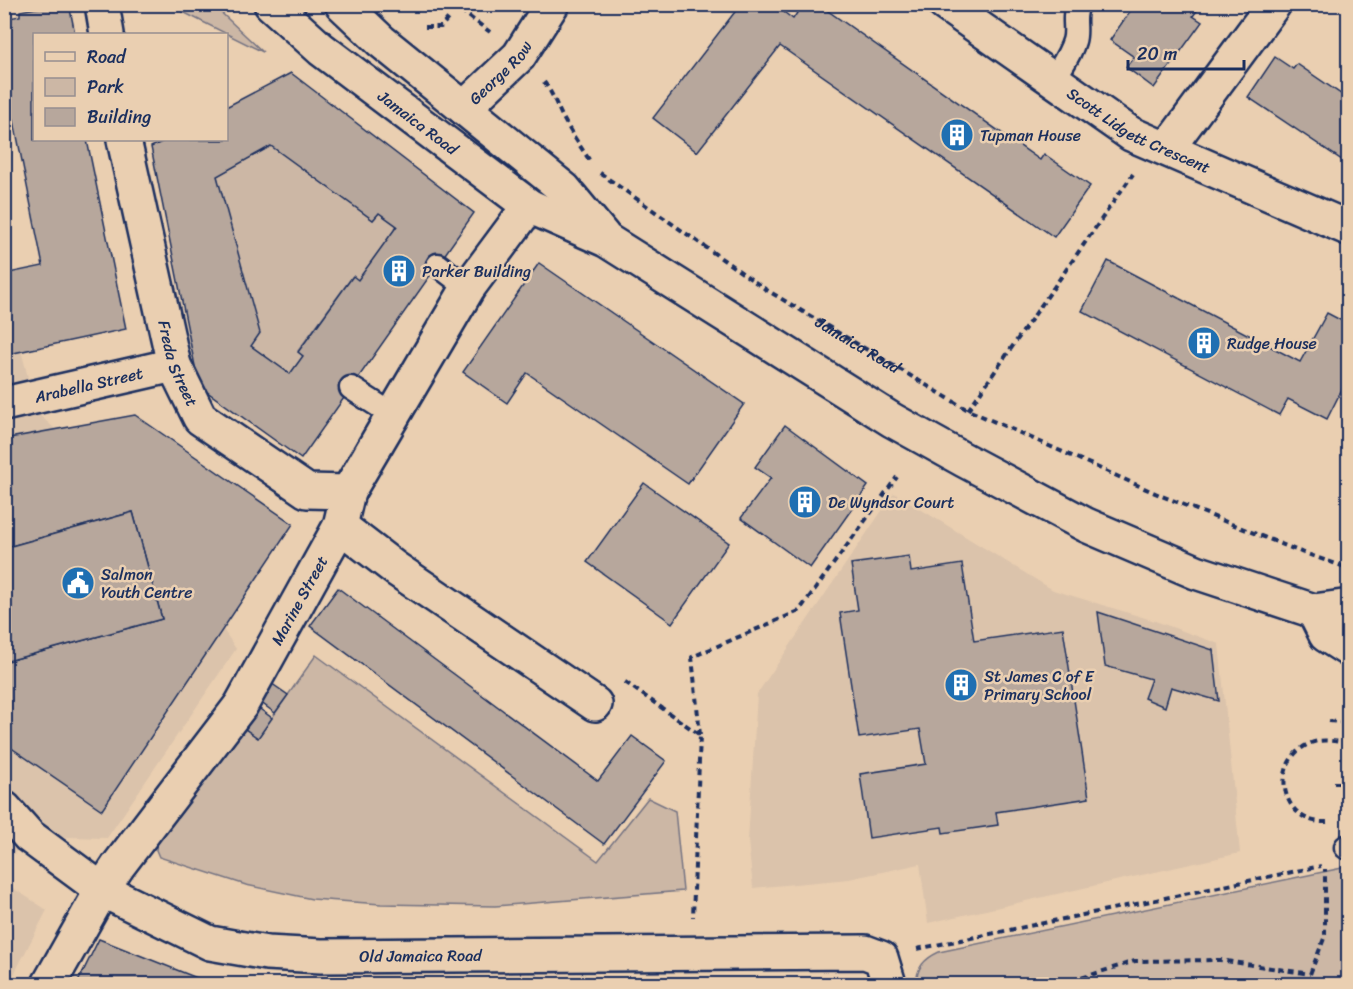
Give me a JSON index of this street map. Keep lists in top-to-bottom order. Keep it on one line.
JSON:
{"streets":{"street":["George Row","Jamaica Road","Scott Lidgett Crescent","Freda Street","Arabella Street","Marine Street","Old Jamaica Road"]},"crossings":[["George Row","Jamaica Road"],["Jamaica Road","Marine Street"],["Freda Street","Arabella Street"],["Freda Street","Marine Street"],["Marine Street","Old Jamaica Road"]],"places":{"building":["Tupman House","Parker Building","Rudge House","De Wyndsor Court","St James C of E Primary School"],"public building":["Salmon Youth Centre"]},"legend":["Road","Park","Building"],"scale_bar":"20 m"}
